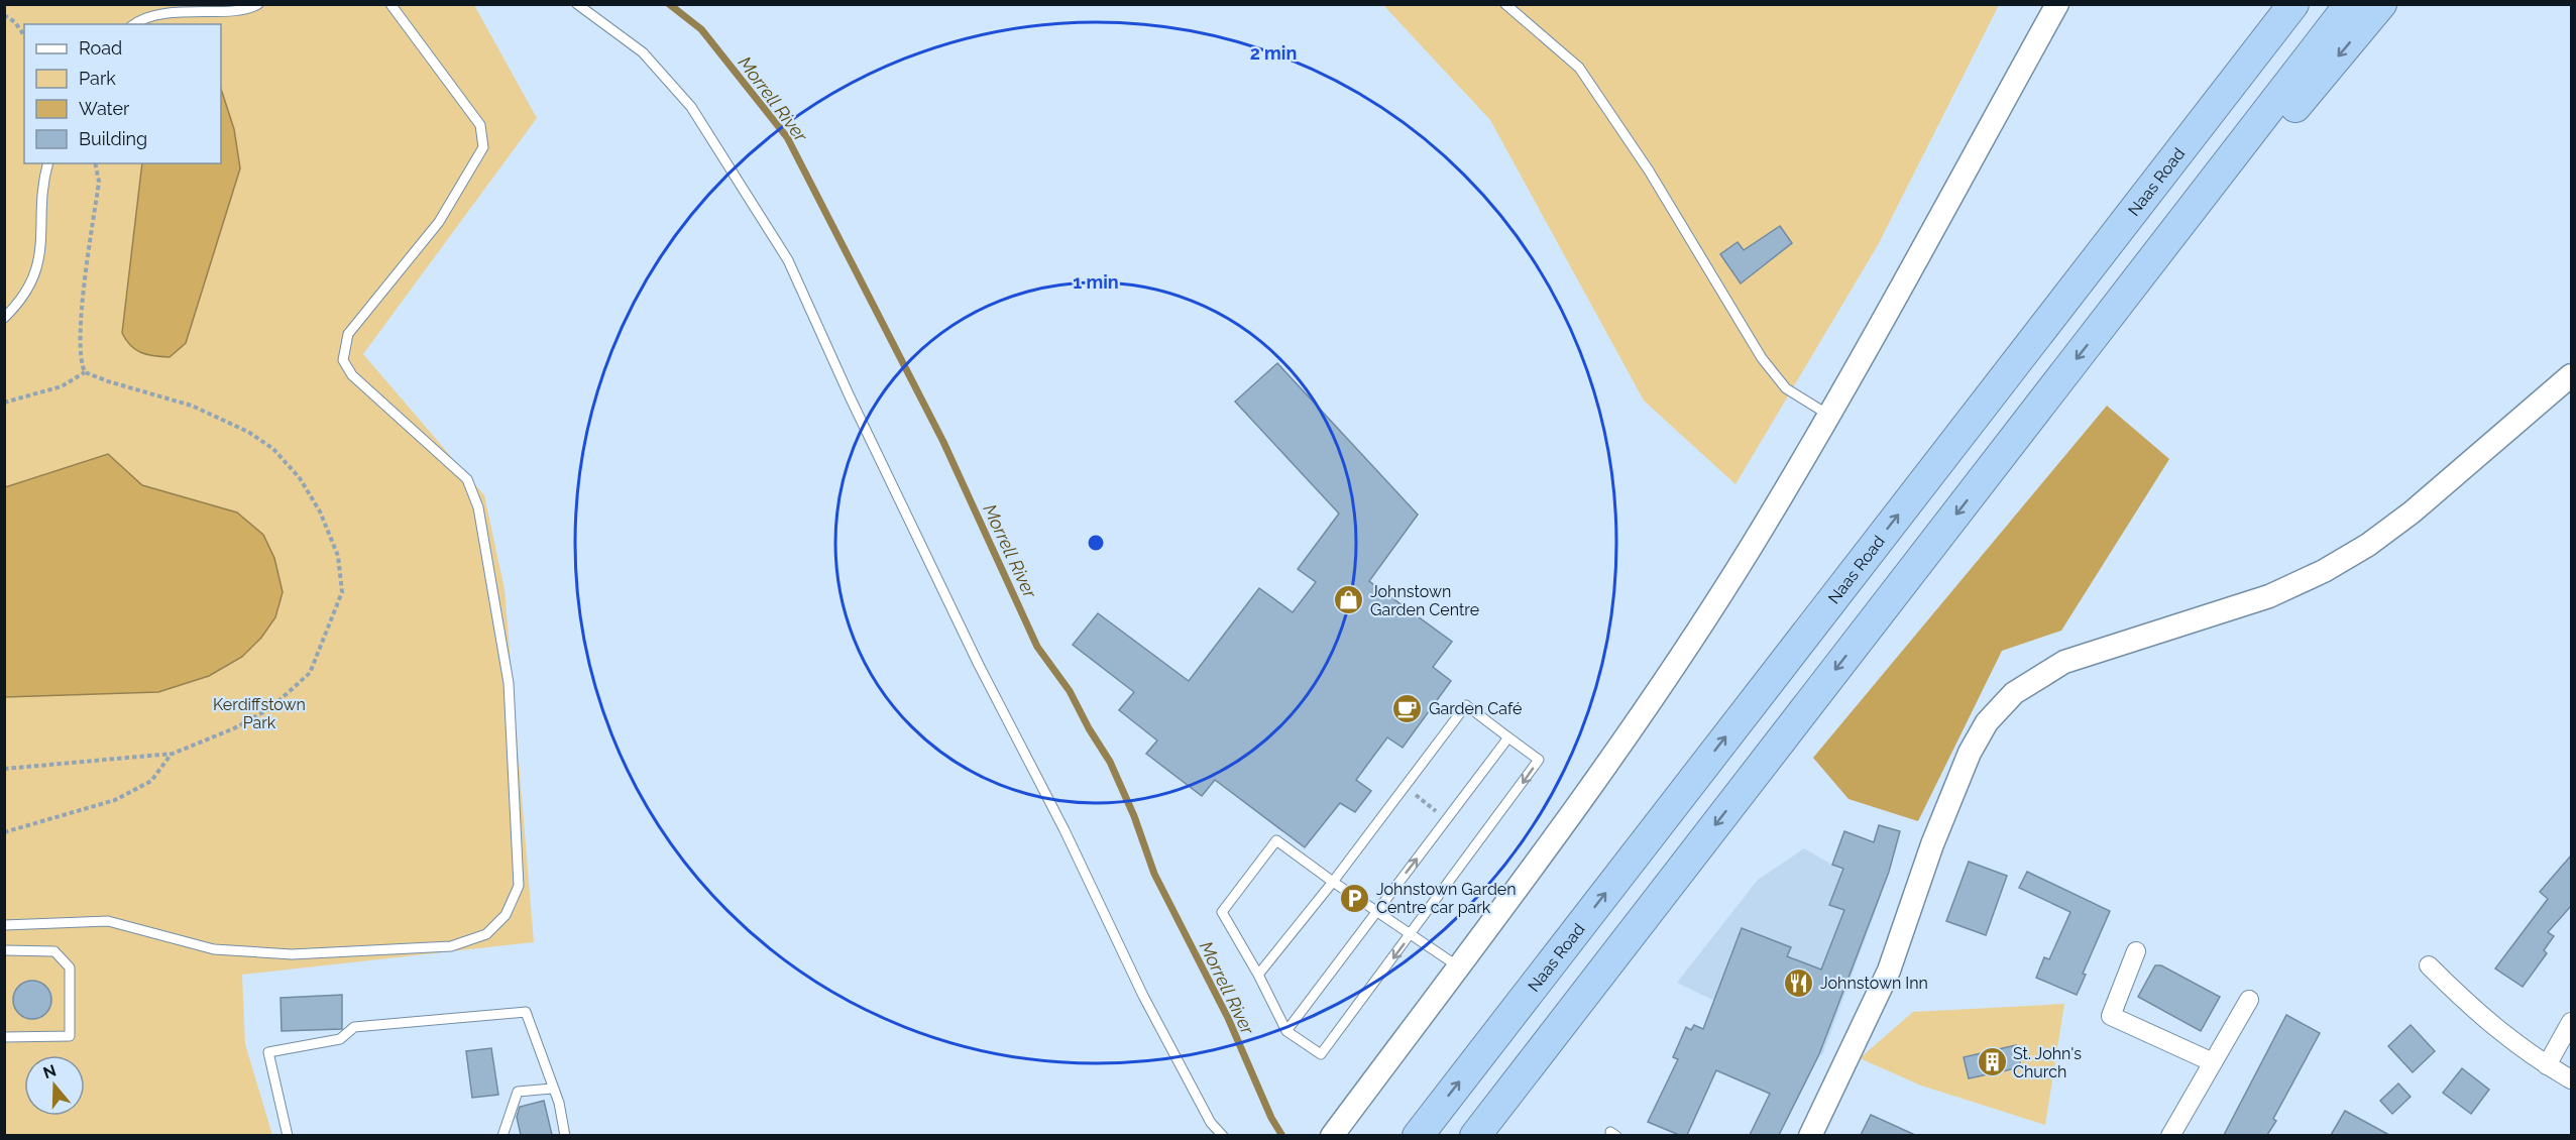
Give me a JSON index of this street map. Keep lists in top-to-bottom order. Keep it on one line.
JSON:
{"streets":{"highway":["Naas Road"]},"water":["Morrell River"],"parks":["Kerdiffstown Park"],"places":{"shop":["Johnstown Garden Centre"],"cafe":["Garden Café"],"parking":["Johnstown Garden Centre car park"],"restaurant":["Johnstown Inn"],"building":["St. John's Church"]},"legend":["Road","Park","Water","Building"],"north":"top","rings":["2 min","1 min"]}
